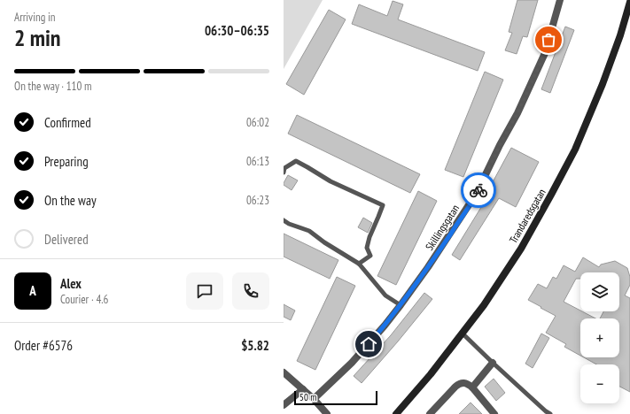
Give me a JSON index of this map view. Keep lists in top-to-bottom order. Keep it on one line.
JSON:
{"streets":{"street":["Trandaredsgatan","Skillingsgatan"]},"scale_bar":"50 m","page":{"heading":["2 min","Arriving in","06:30–06:35"],"panel":["Alex","Courier · 4.6","Order #6576","$5.82"],"bar":"On the way · 110 m","list":[["Confirmed","06:02"],["Preparing","06:13"],["On the way","06:23"],"Delivered"],"round":"A","map_buttons":["+","−"],"scale":"50 m"}}
